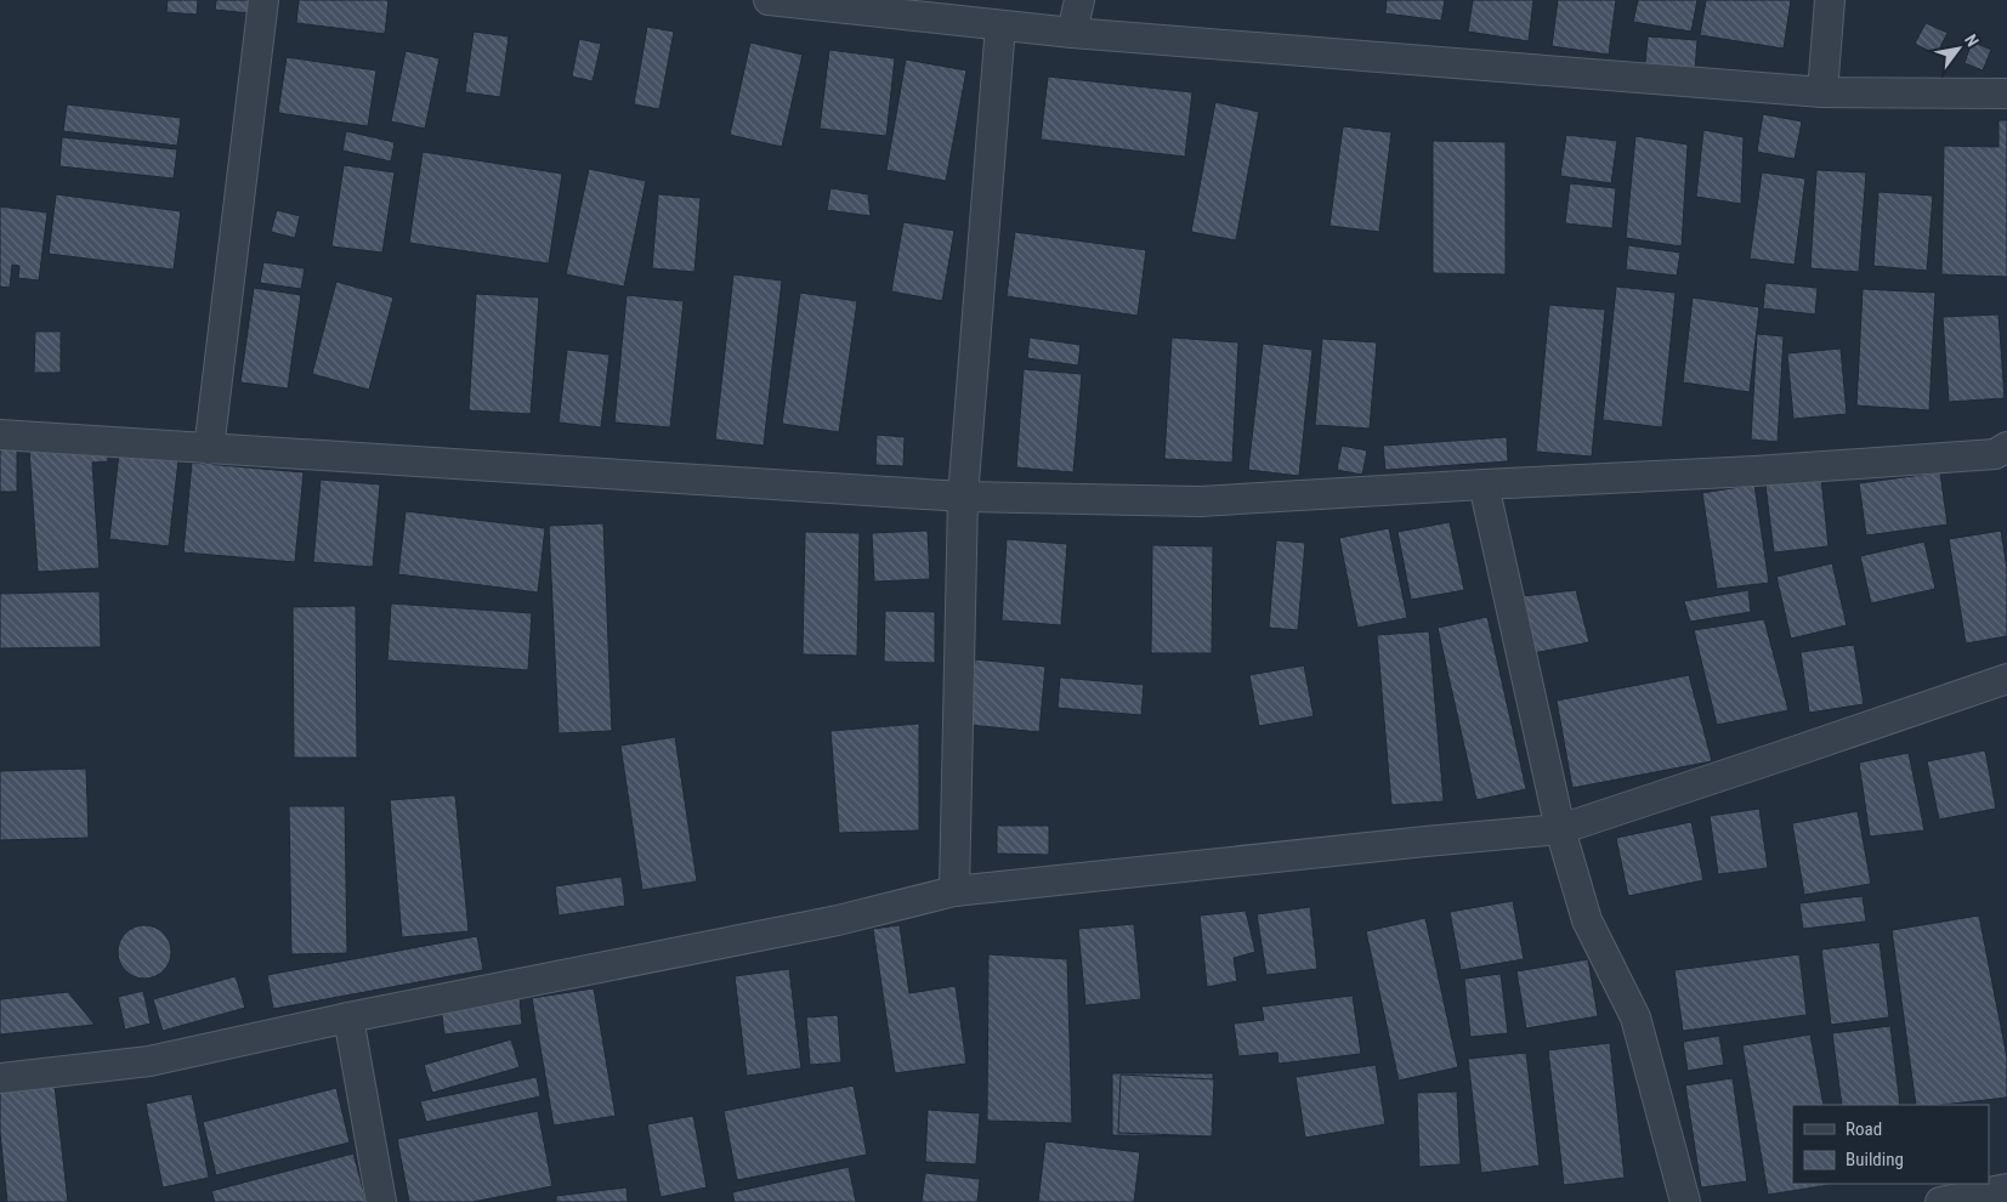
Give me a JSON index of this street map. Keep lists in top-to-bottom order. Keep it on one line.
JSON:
{"legend":["Road","Building"],"north":"top right"}
